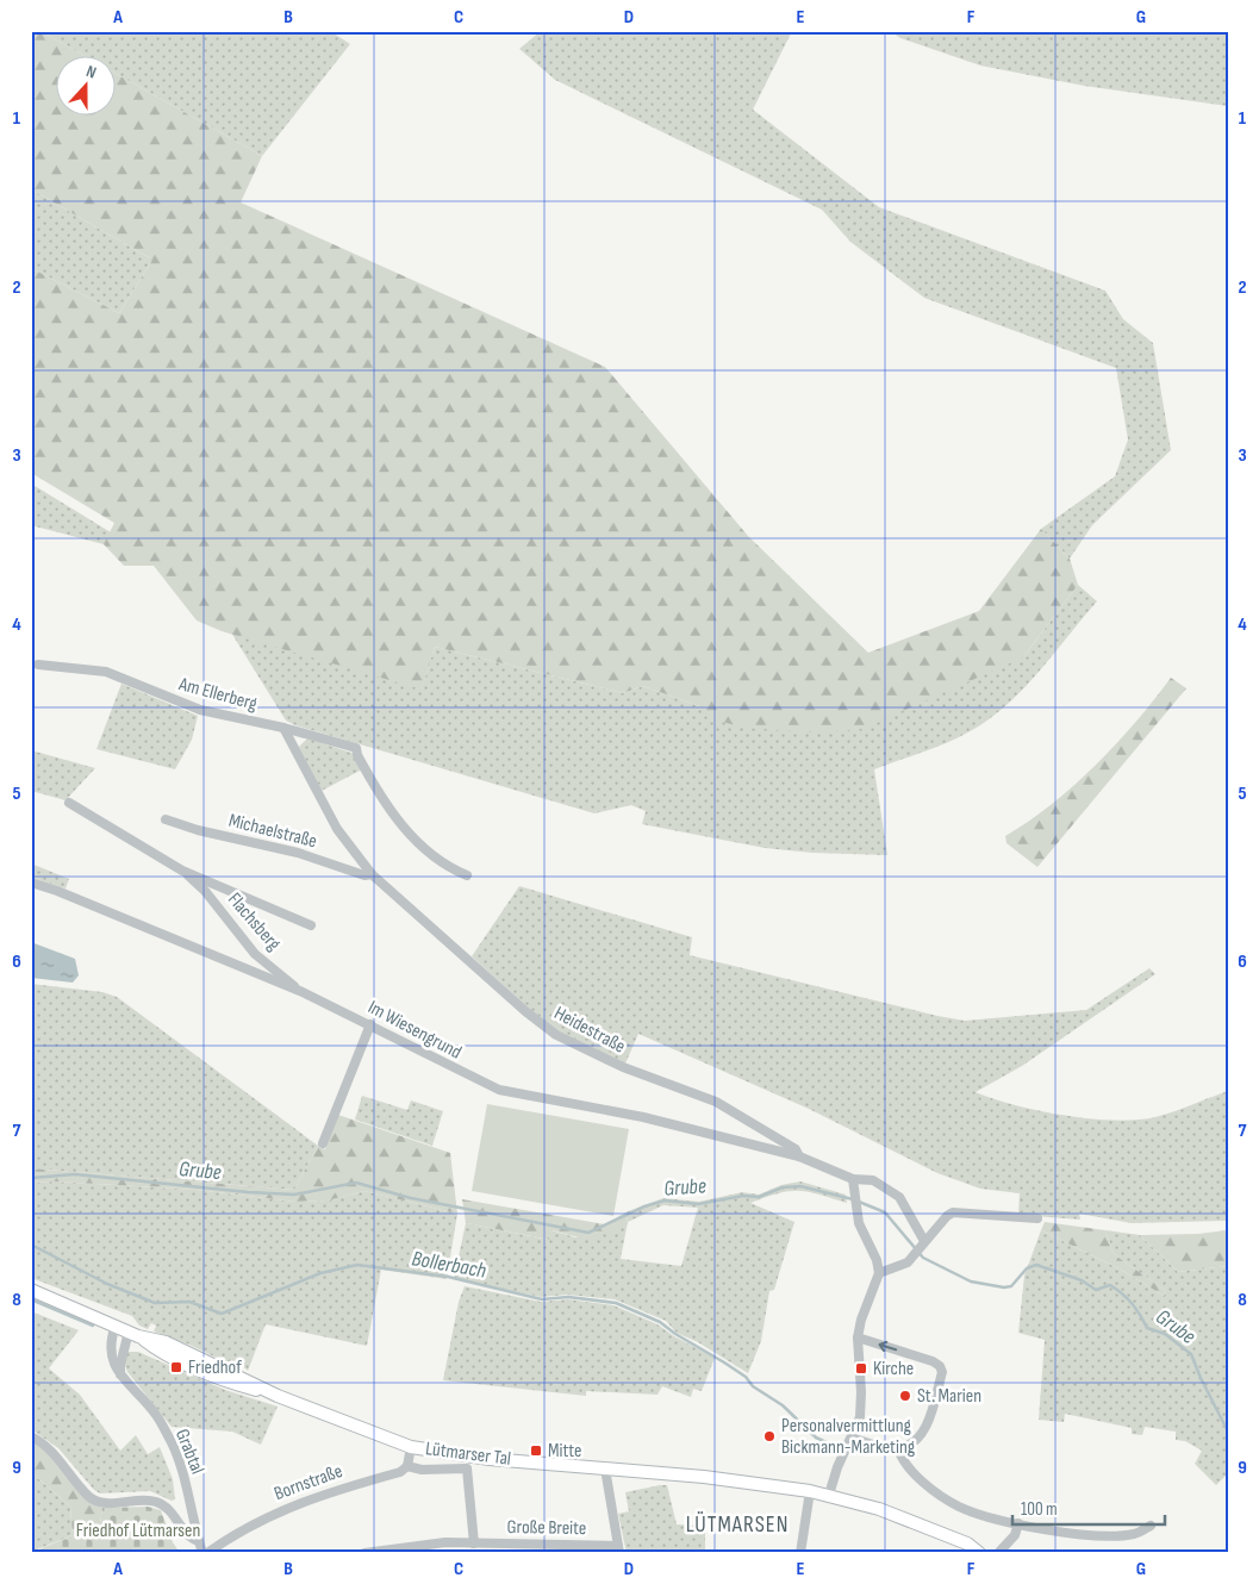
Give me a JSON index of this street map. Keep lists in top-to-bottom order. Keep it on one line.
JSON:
{"streets":{"main road":["Lütmarser Tal"],"street":["Am Ellerberg","Michaelstraße","Flachsberg","Im Wiesengrund","Heidestraße","Grabtal","Bornstraße","Große Breite"]},"crossings":[["Am Ellerberg","Heidestraße"],["Michaelstraße","Heidestraße"],["Flachsberg","Im Wiesengrund"],["Im Wiesengrund","Heidestraße"],["Grabtal","Lütmarser Tal"]],"districts":["LÜTMARSEN"],"water":["Grube","Bollerbach"],"parks":["Friedhof Lütmarsen"],"places":{"transit":["Friedhof","Kirche","Mitte"],"other":["St. Marien","Personalvermittlung Bickmann-Marketing"]},"scale_bar":"100 m","north":"top","grid":{"columns":["A","B","C","D","E","F","G"],"rows":["1","2","3","4","5","6","7","8","9"]}}
